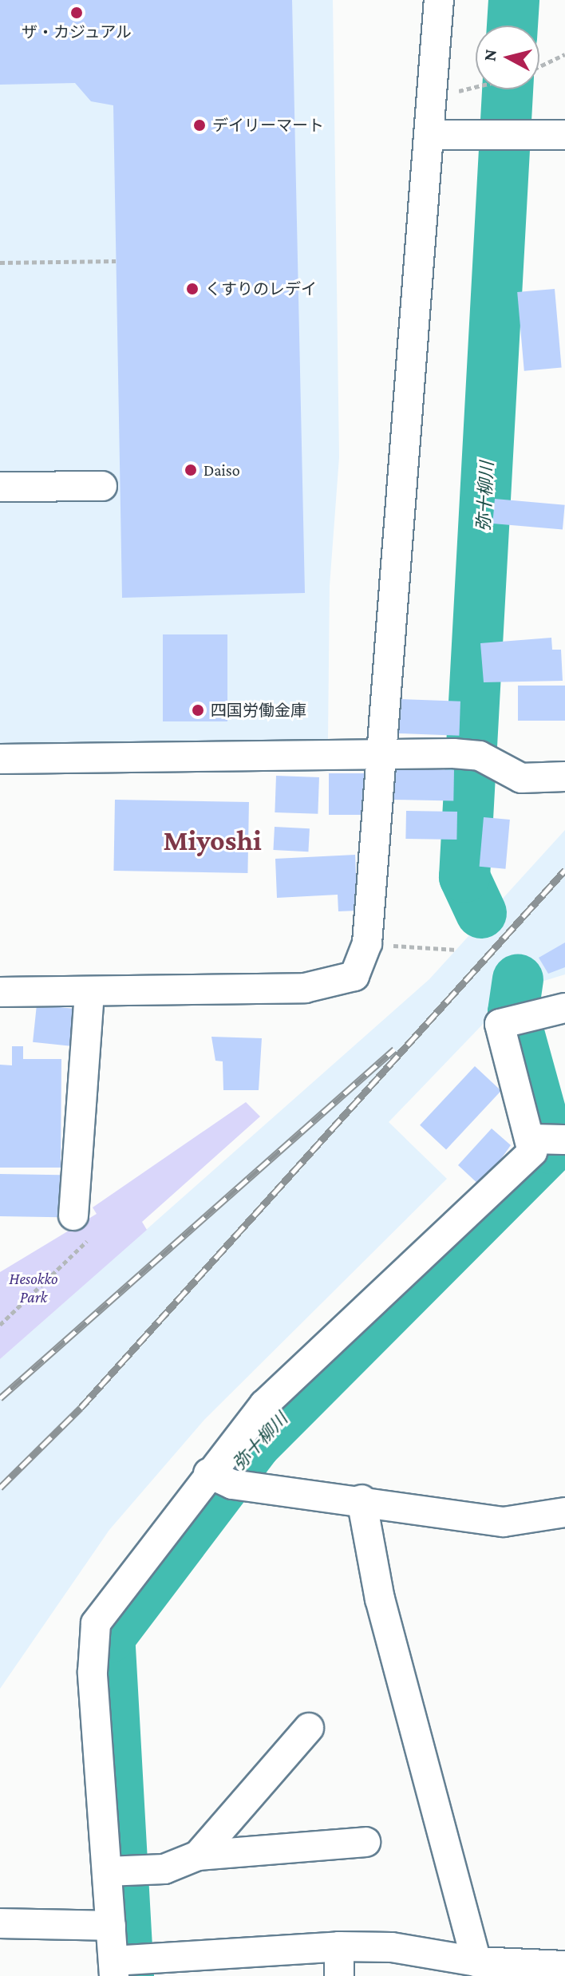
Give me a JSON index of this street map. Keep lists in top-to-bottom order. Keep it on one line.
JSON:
{"districts":["Miyoshi"],"water":["弥十柳川"],"parks":["Hesokko Park"],"places":["ザ・カジュアル","デイリーマート","くすりのレデイ","Daiso","四国労働金庫"],"north":"left"}
